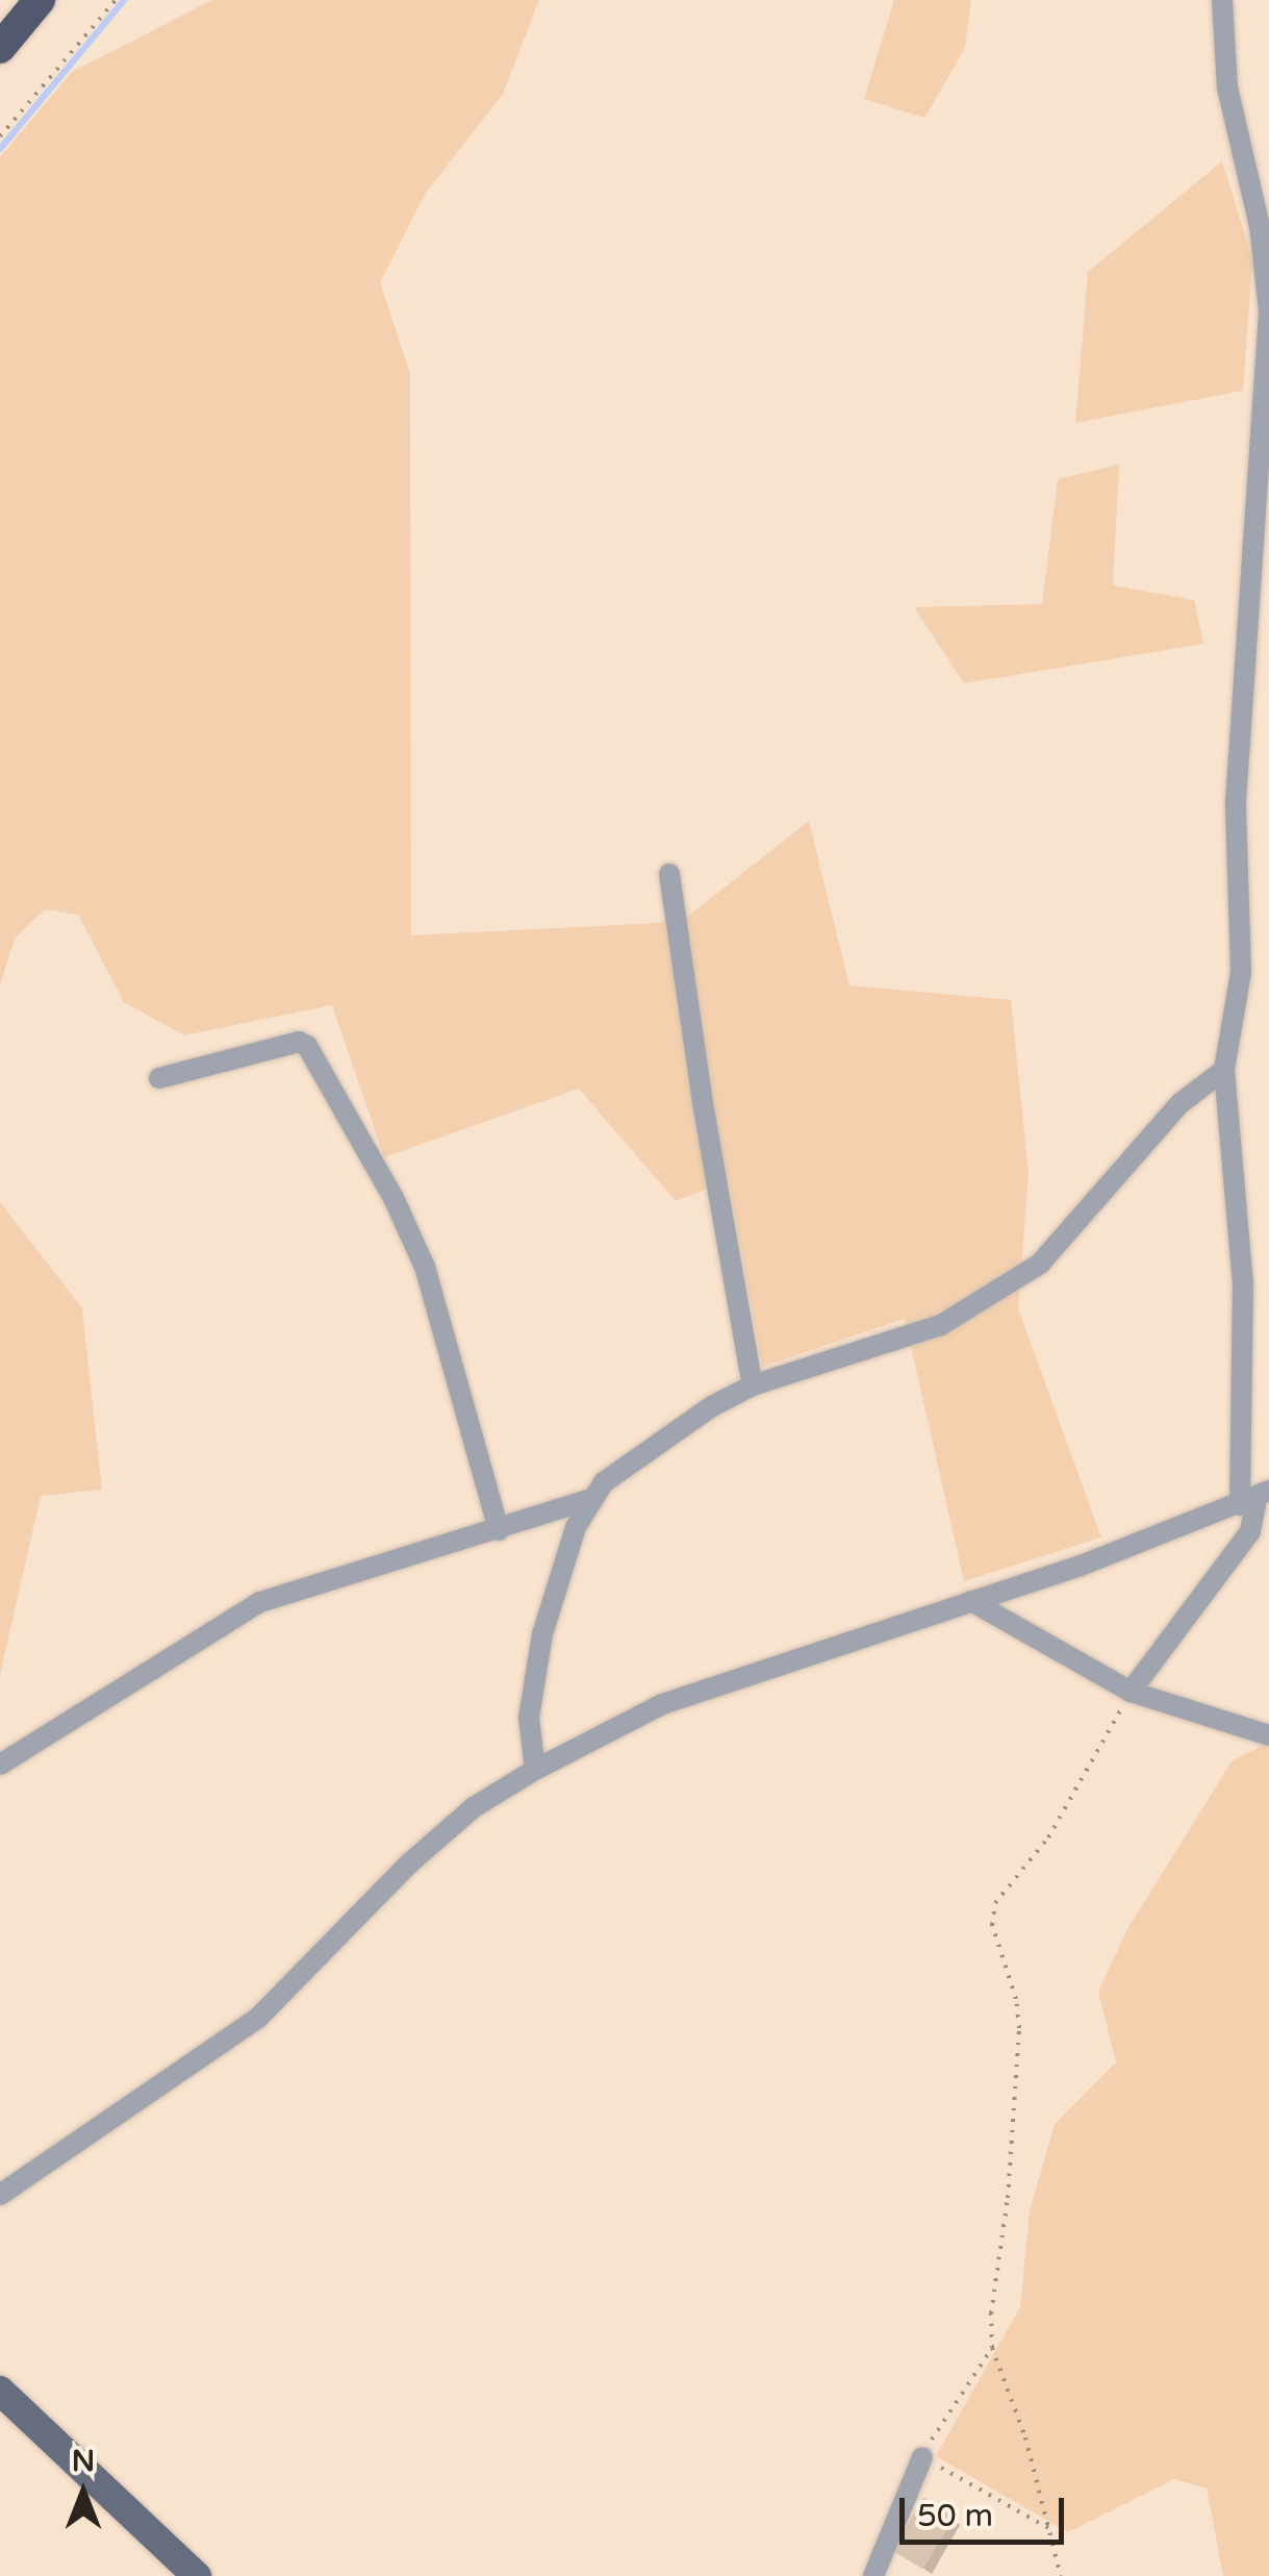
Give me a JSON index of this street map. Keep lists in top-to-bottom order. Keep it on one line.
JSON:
{"scale_bar":"50 m","north":"top"}
